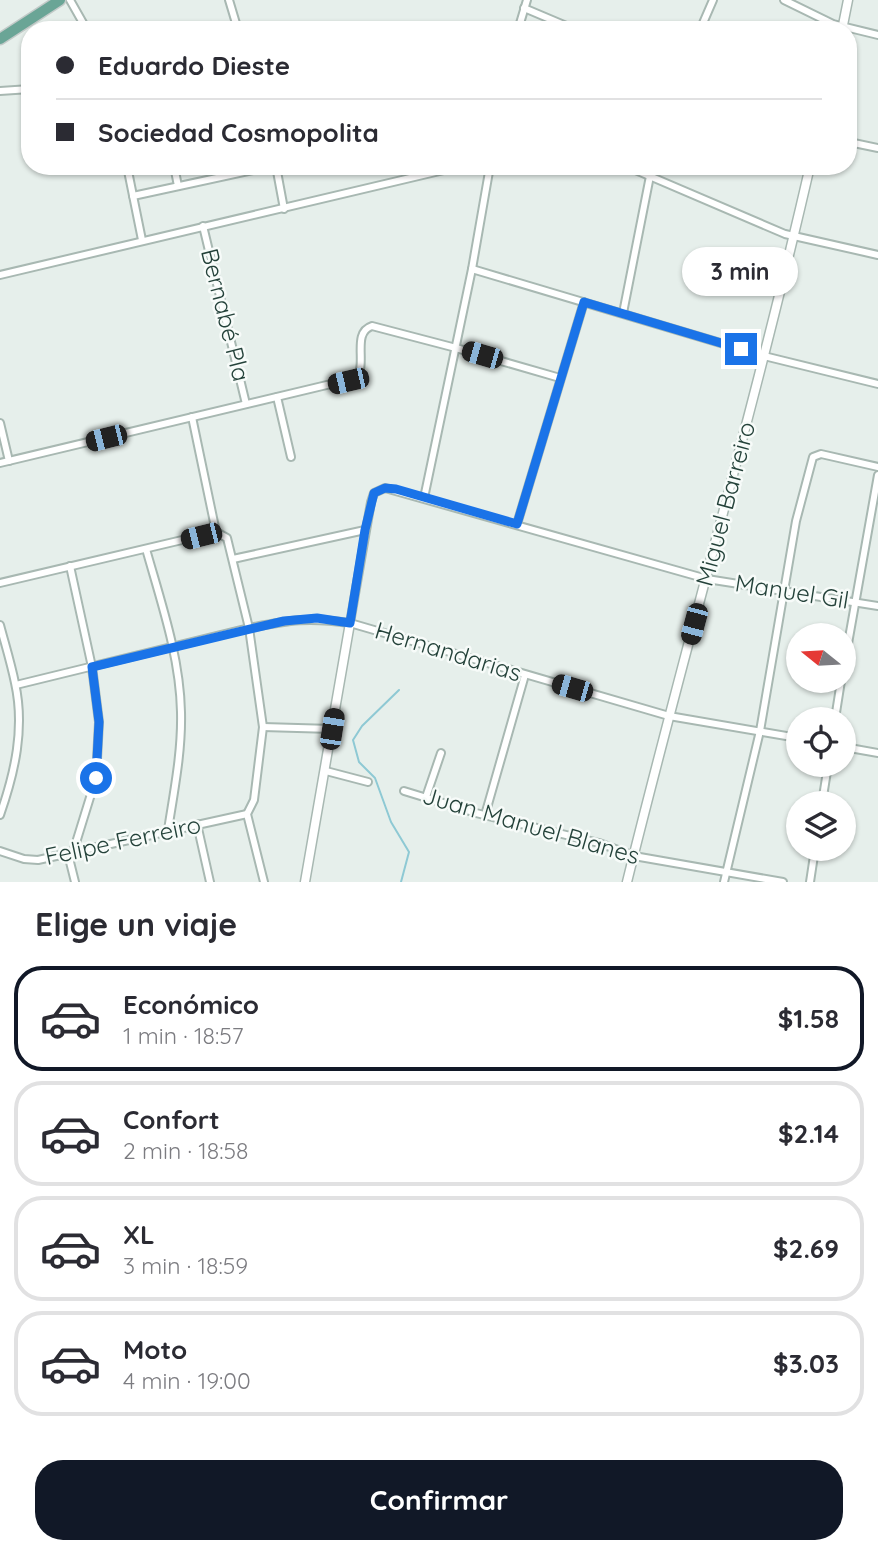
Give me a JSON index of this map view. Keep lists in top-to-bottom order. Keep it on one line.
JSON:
{"streets":{"street":["Bernabé Pla","Miguel Barreiro","Manuel Gil","Hernandarias","Juan Manuel Blanes","Felipe Ferreiro"]},"crossings":[["Miguel Barreiro","Manuel Gil"],["Miguel Barreiro","Hernandarias"],["Miguel Barreiro","Juan Manuel Blanes"]],"north":"left","page":{"banner":["Eduardo Dieste","Sociedad Cosmopolita"],"bubble":"3 min","heading":"Elige un viaje","list":[{"name":"Económico","note":"1 min · 18:57","value":"$1.58"},{"name":"Confort","note":"2 min · 18:58","value":"$2.14"},{"name":"XL","note":"3 min · 18:59","value":"$2.69"},{"name":"Moto","note":"4 min · 19:00","value":"$3.03"}],"buttons":"Confirmar"}}
